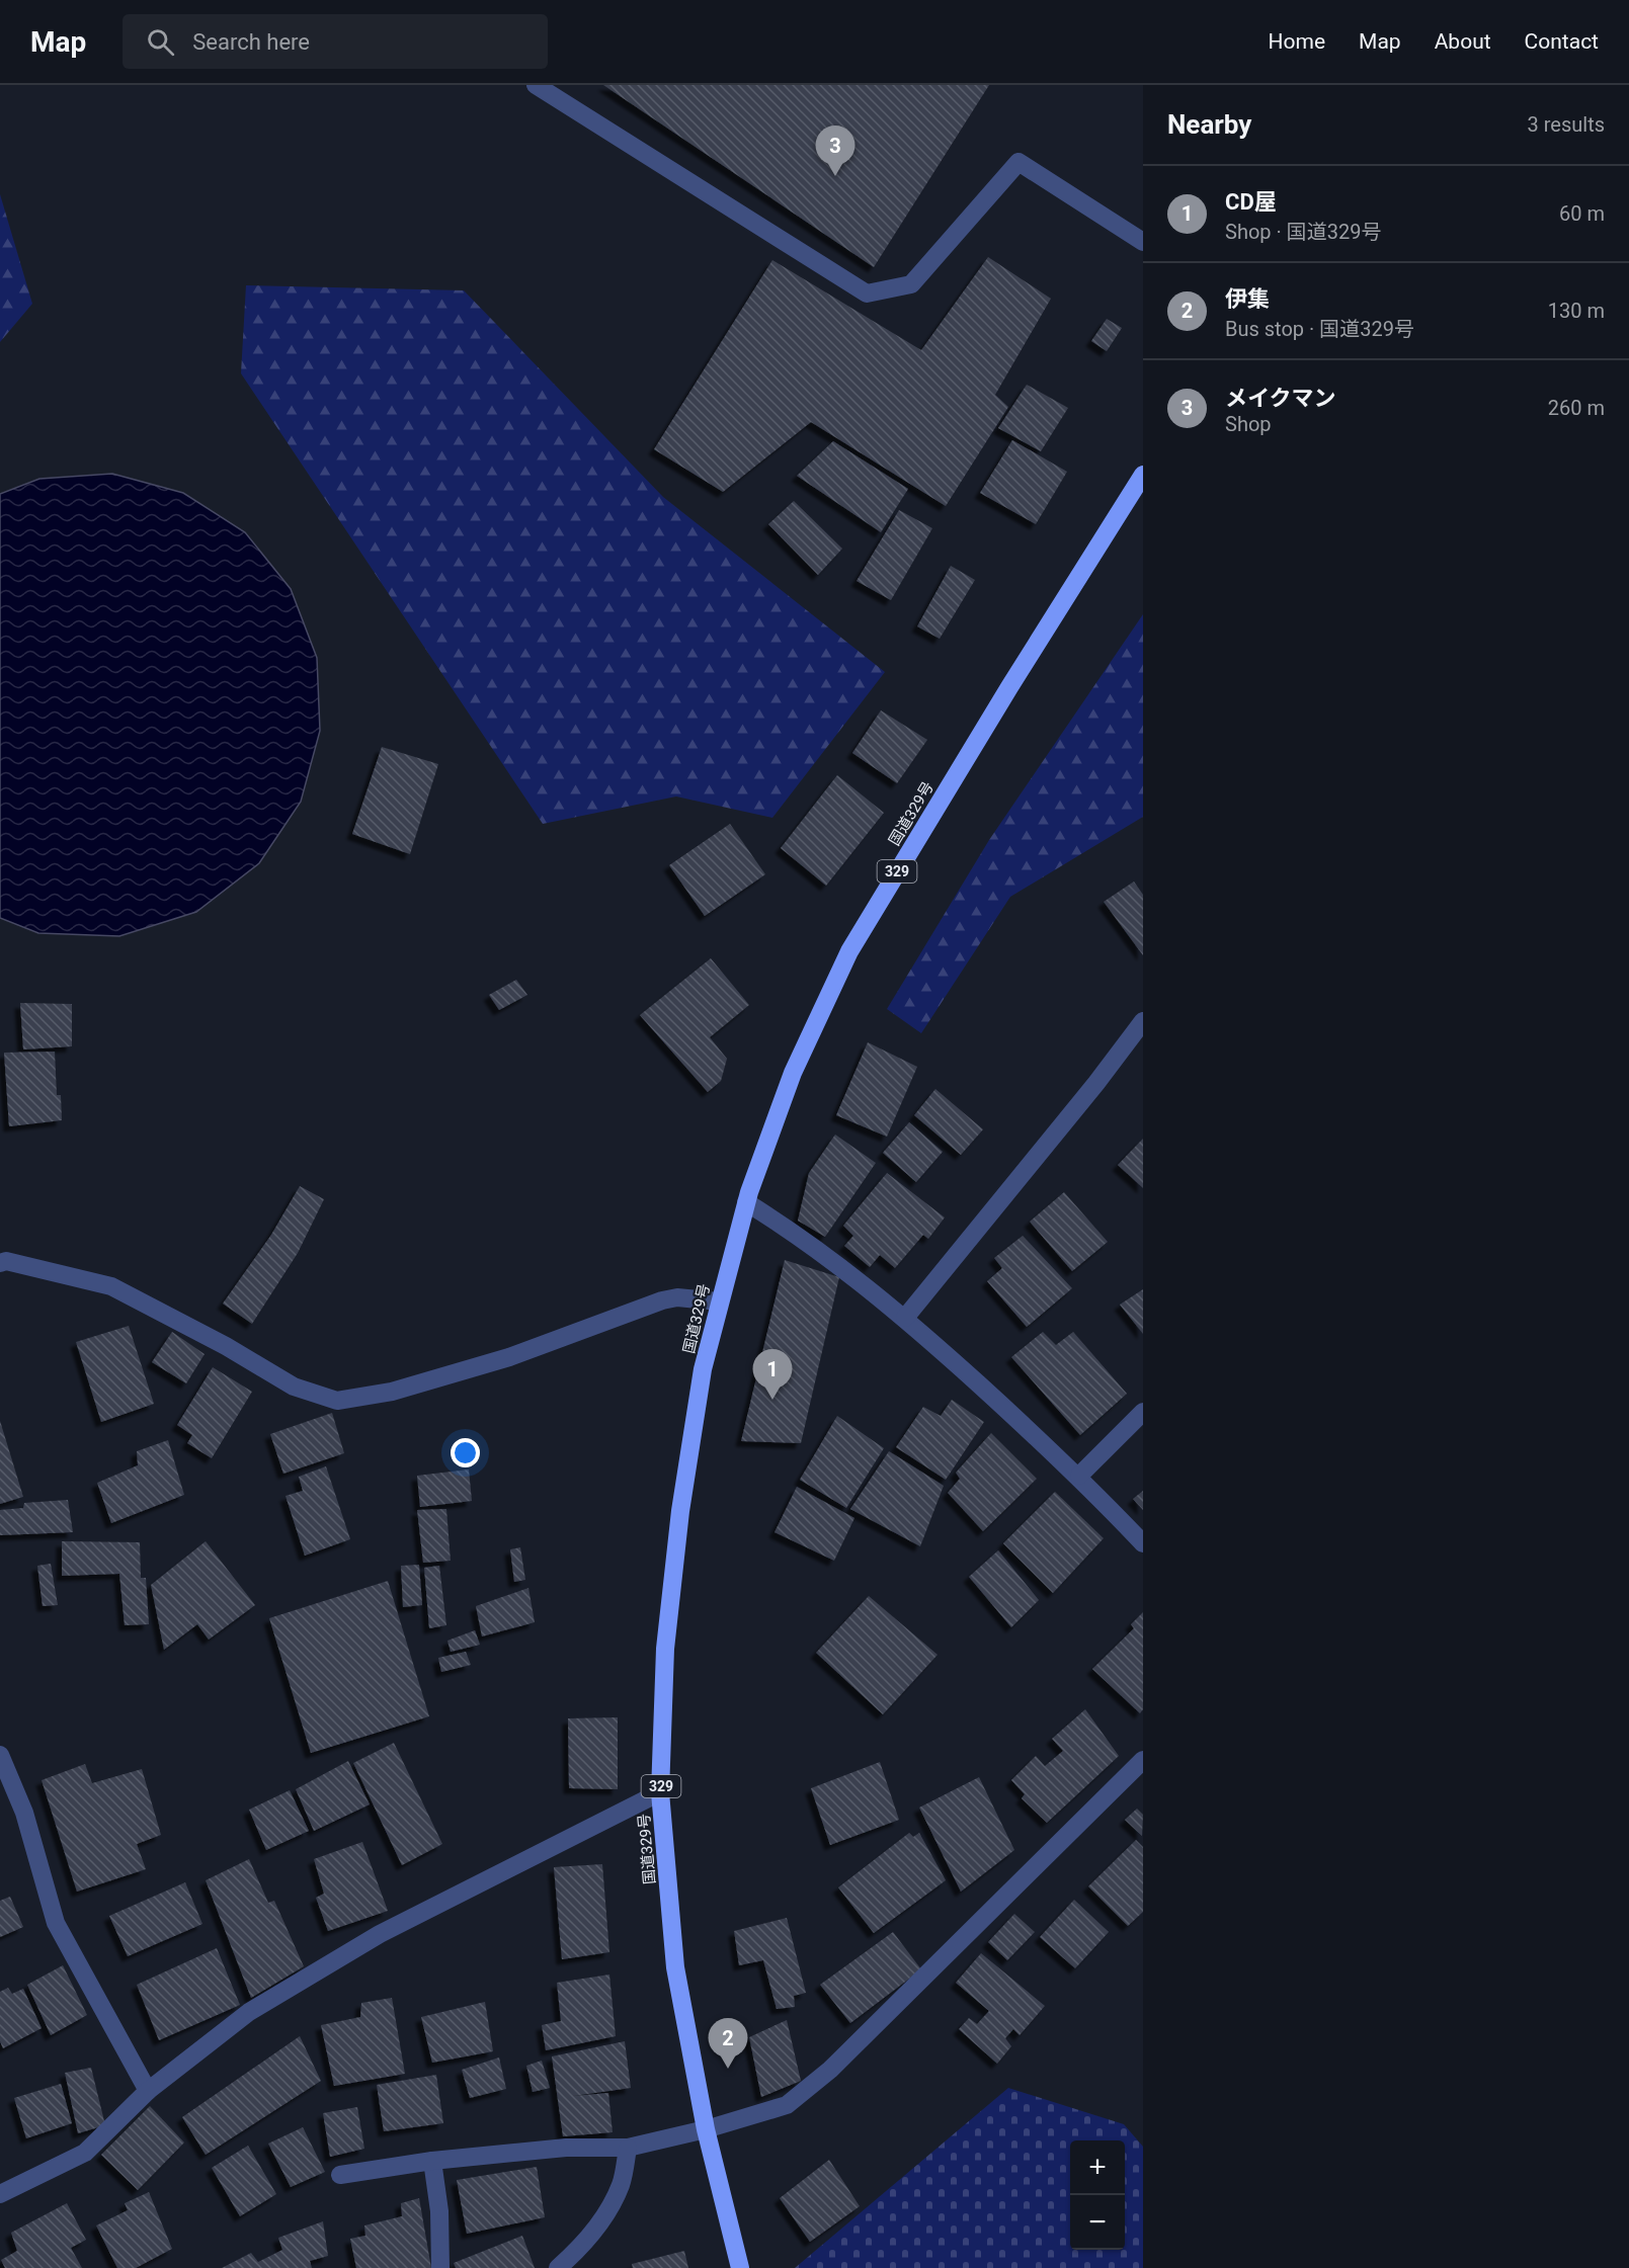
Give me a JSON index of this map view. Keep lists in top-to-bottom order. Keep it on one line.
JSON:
{"streets":{"highway":["国道329号","329"]},"page":{"header":"Map","search":"Search here","nav":["Home","Map","About","Contact"],"heading":["Nearby","3 results"],"pins":["3","1","2"],"list":[{"mark":"1","name":"CD屋","note":"Shop · 国道329号","value":"60 m"},{"mark":"2","name":"伊集","note":"Bus stop · 国道329号","value":"130 m"},{"mark":"3","name":"メイクマン","note":"Shop","value":"260 m"}],"map_buttons":["+","−"]}}
